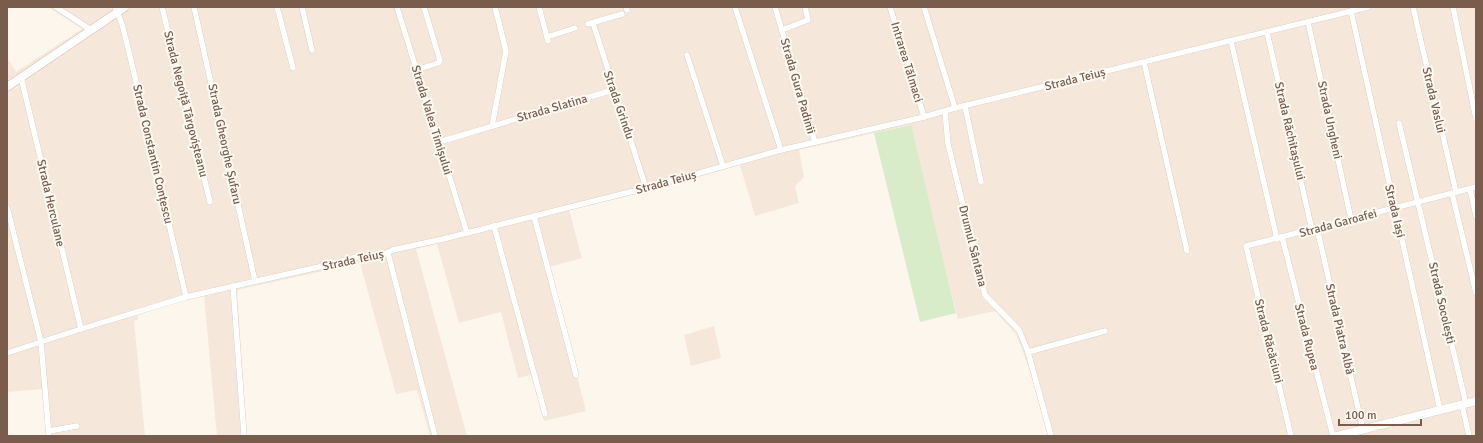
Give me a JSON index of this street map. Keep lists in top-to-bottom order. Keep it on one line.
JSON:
{"streets":{"street":["Intrarea Tălmaci","Strada Teiuș","Strada Gura Padinii","Strada Vaslui","Strada Negoiță Târgovișteanu","Strada Grindu","Strada Slatina","Strada Valea Timișului","Strada Ungheni","Strada Răchitașului","Strada Gheorghe Șufaru","Strada Constantin Conțescu","Strada Herculane","Strada Iași","Strada Garoafei","Drumul Sântana","Strada Socolești","Strada Piatra Albă","Strada Rupea","Strada Răcăciuni"]},"crossings":[["Intrarea Tălmaci","Strada Teiuș"],["Strada Teiuș","Strada Gura Padinii"],["Strada Teiuș","Strada Grindu"],["Strada Teiuș","Strada Valea Timișului"],["Strada Teiuș","Strada Ungheni"],["Strada Teiuș","Strada Răchitașului"],["Strada Teiuș","Strada Gheorghe Șufaru"],["Strada Teiuș","Strada Constantin Conțescu"],["Strada Teiuș","Strada Herculane"],["Strada Teiuș","Strada Iași"],["Strada Teiuș","Drumul Sântana"],["Strada Teiuș","Strada Rupea"],["Strada Vaslui","Strada Garoafei"],["Strada Grindu","Strada Slatina"],["Strada Slatina","Strada Valea Timișului"],["Strada Ungheni","Strada Garoafei"],["Strada Răchitașului","Strada Garoafei"],["Strada Răchitașului","Strada Piatra Albă"],["Strada Iași","Strada Garoafei"],["Strada Garoafei","Strada Socolești"],["Strada Garoafei","Strada Piatra Albă"],["Strada Garoafei","Strada Rupea"],["Strada Garoafei","Strada Răcăciuni"]],"scale_bar":"100 m"}
